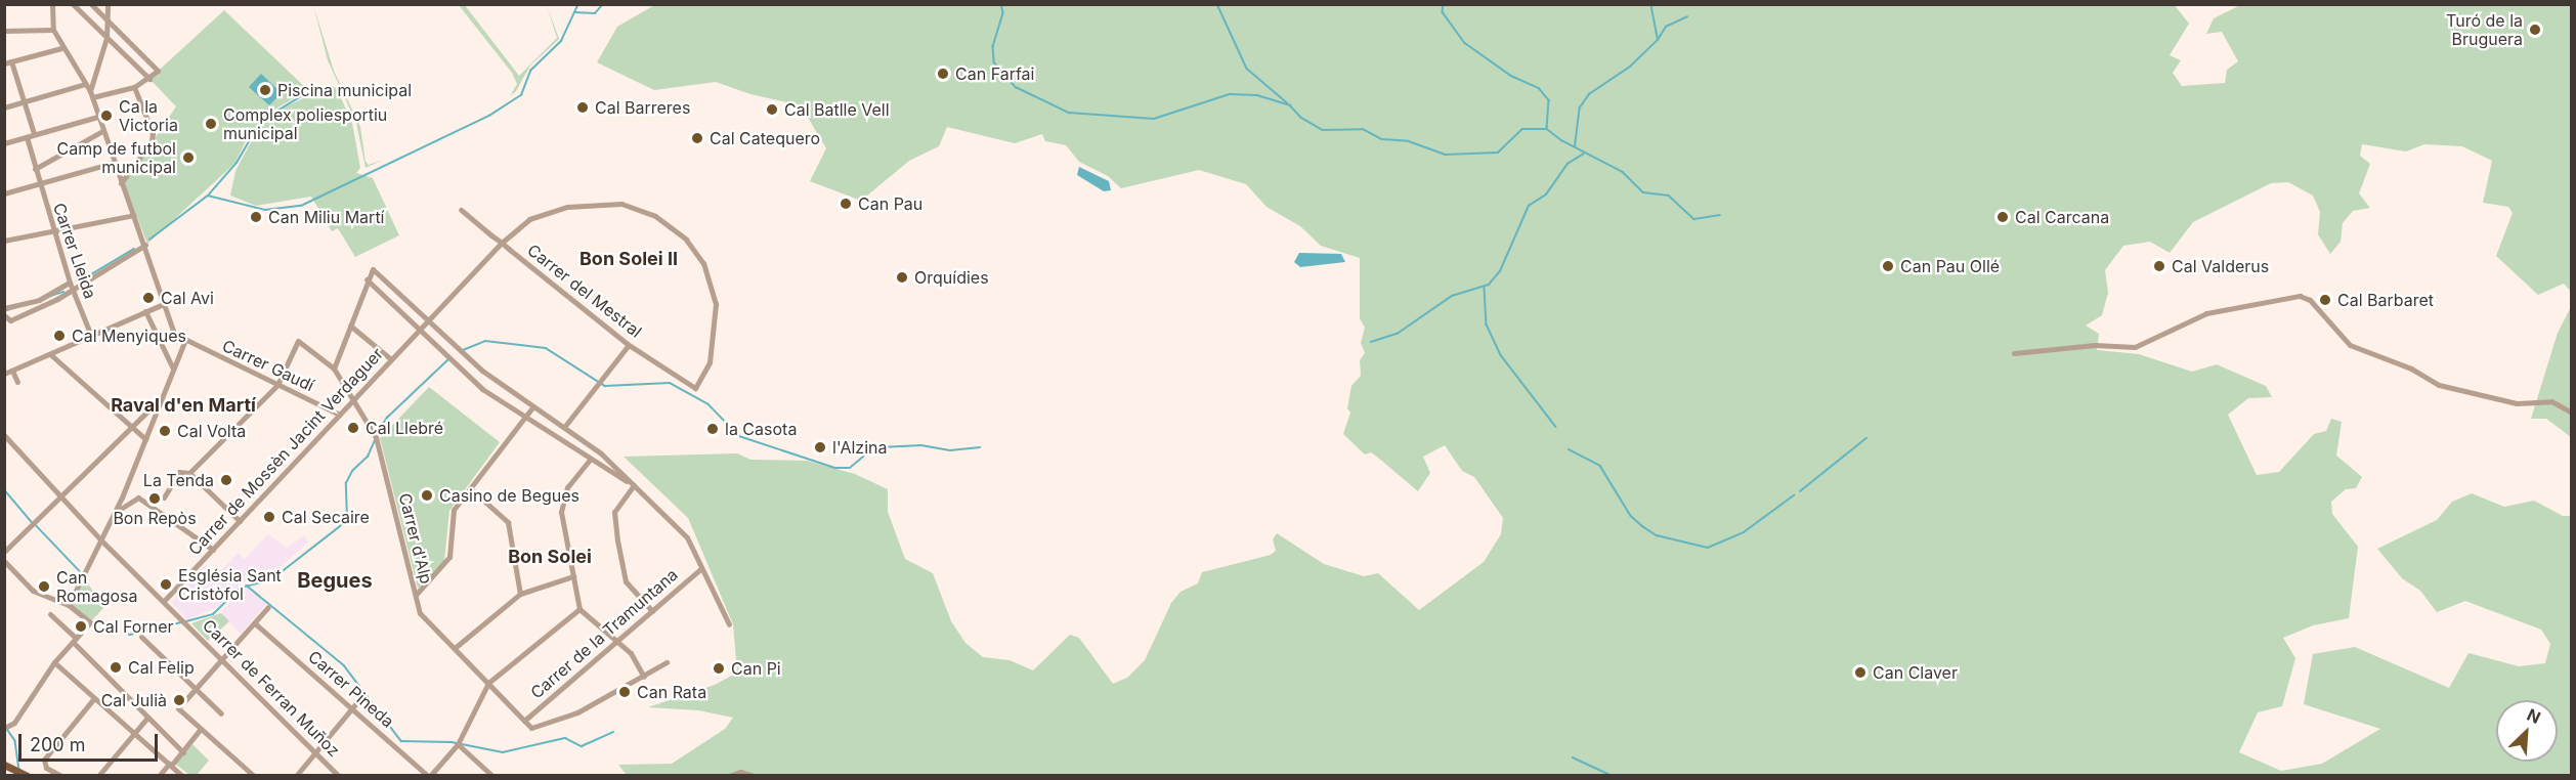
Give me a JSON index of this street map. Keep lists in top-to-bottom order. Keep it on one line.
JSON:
{"streets":{"street":["Carrer Lleida","Carrer del Mestral","Carrer Gaudí","Carrer de Mossèn Jacint Verdaguer","Carrer d'Alp","Carrer de la Tramuntana","Carrer de Ferran Muñoz","Carrer Pineda"]},"crossings":[["Carrer del Mestral","Carrer de Mossèn Jacint Verdaguer"],["Carrer Gaudí","Carrer de Mossèn Jacint Verdaguer"],["Carrer Gaudí","Carrer d'Alp"],["Carrer de Mossèn Jacint Verdaguer","Carrer d'Alp"],["Carrer de Mossèn Jacint Verdaguer","Carrer de Ferran Muñoz"],["Carrer d'Alp","Carrer de la Tramuntana"]],"districts":["Bon Solei II","Raval d'en Martí","Bon Solei","Begues"],"places":["Turó de la Bruguera","Can Farfai","Piscina municipal","Cal Barreres","Cal Batlle Vell","Ca la Victoria","Complex poliesportiu municipal","Cal Catequero","Camp de futbol municipal","Can Pau","Can Miliu Martí","Cal Carcana","Can Pau Ollé","Cal Valderus","Orquídies","Cal Avi","Cal Barbaret","Cal Menyiques","Cal Llebré","la Casota","Cal Volta","l'Alzina","La Tenda","Casino de Begues","Bon Repòs","Cal Secaire","Església Sant Cristòfol","Can Romagosa","Cal Forner","Cal Felip","Can Pi","Can Claver","Can Rata","Cal Julià"],"scale_bar":"200 m","north":"top right"}
